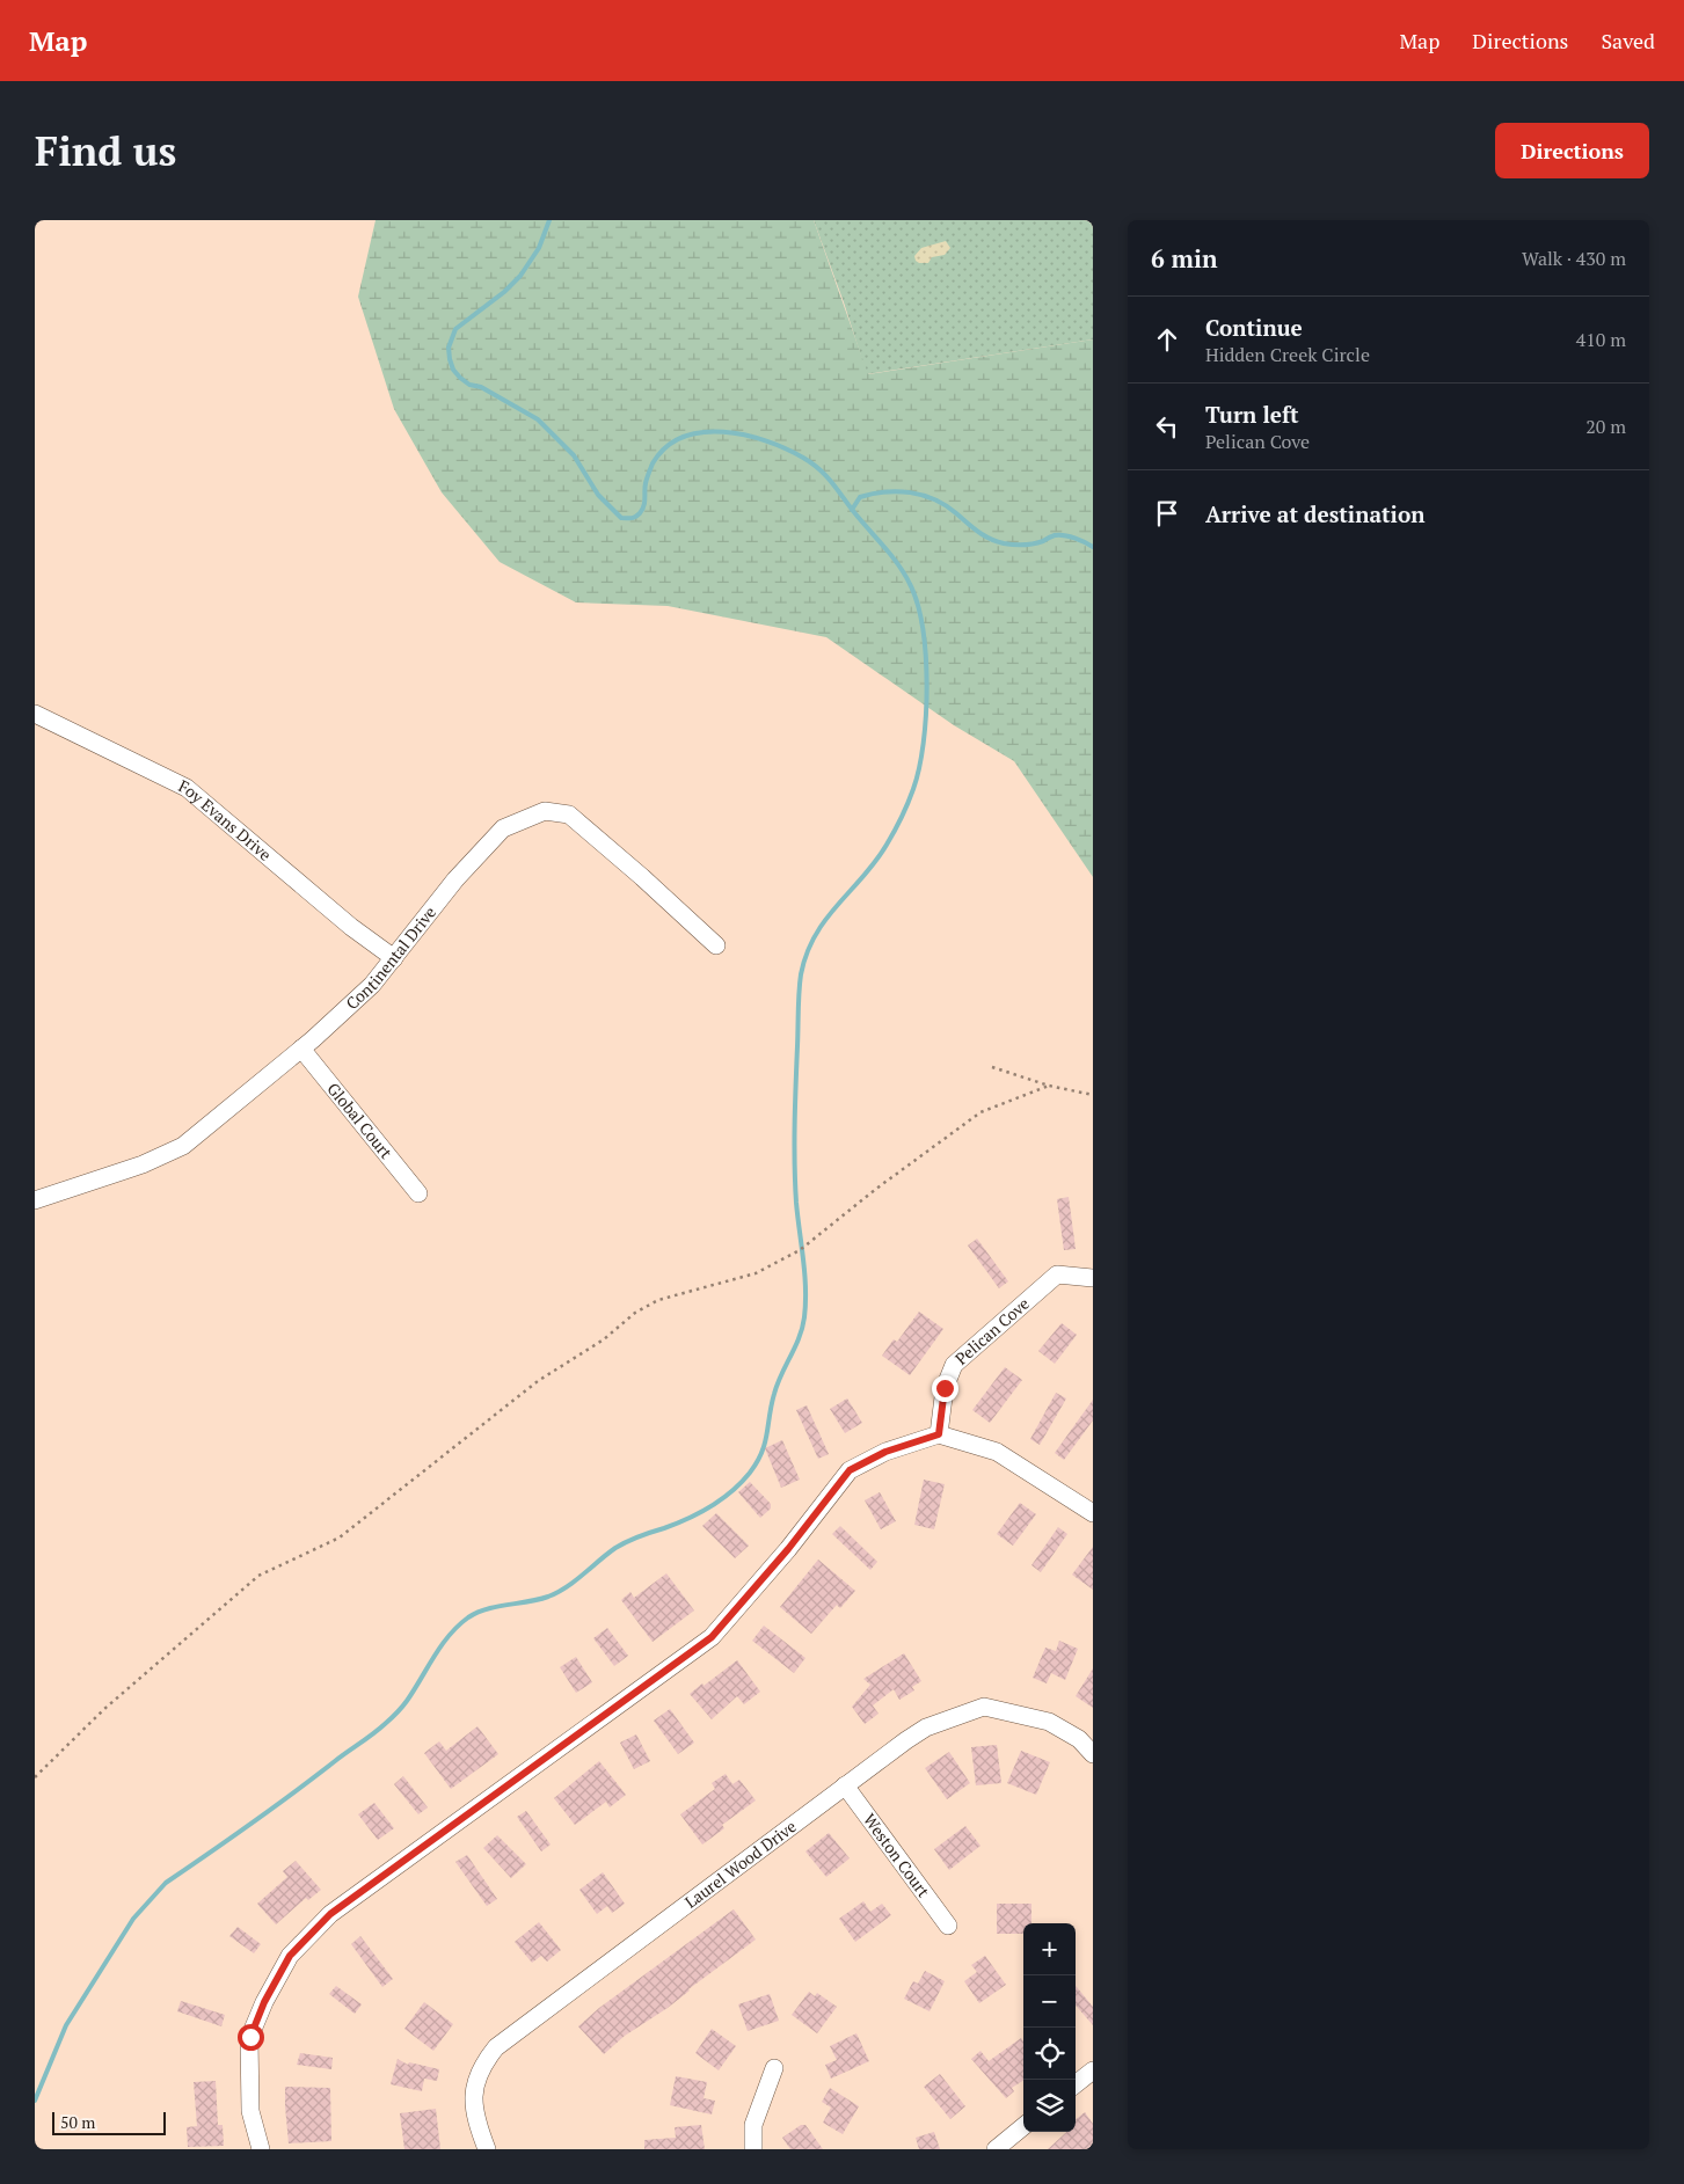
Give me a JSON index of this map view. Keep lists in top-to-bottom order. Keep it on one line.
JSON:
{"streets":{"street":["Foy Evans Drive","Continental Drive","Global Court","Pelican Cove","Weston Court","Laurel Wood Drive"]},"crossings":[["Foy Evans Drive","Continental Drive"],["Continental Drive","Global Court"],["Weston Court","Laurel Wood Drive"]],"scale_bar":"50 m","page":{"header":"Map","nav":["Map","Directions","Saved"],"buttons":"Directions","title":"Find us","heading":["6 min","Walk · 430 m"],"list":[["Continue","Hidden Creek Circle","410 m"],["Turn left","Pelican Cove","20 m"],"Arrive at destination"],"map_buttons":["+","−"],"scale":"50 m"}}
